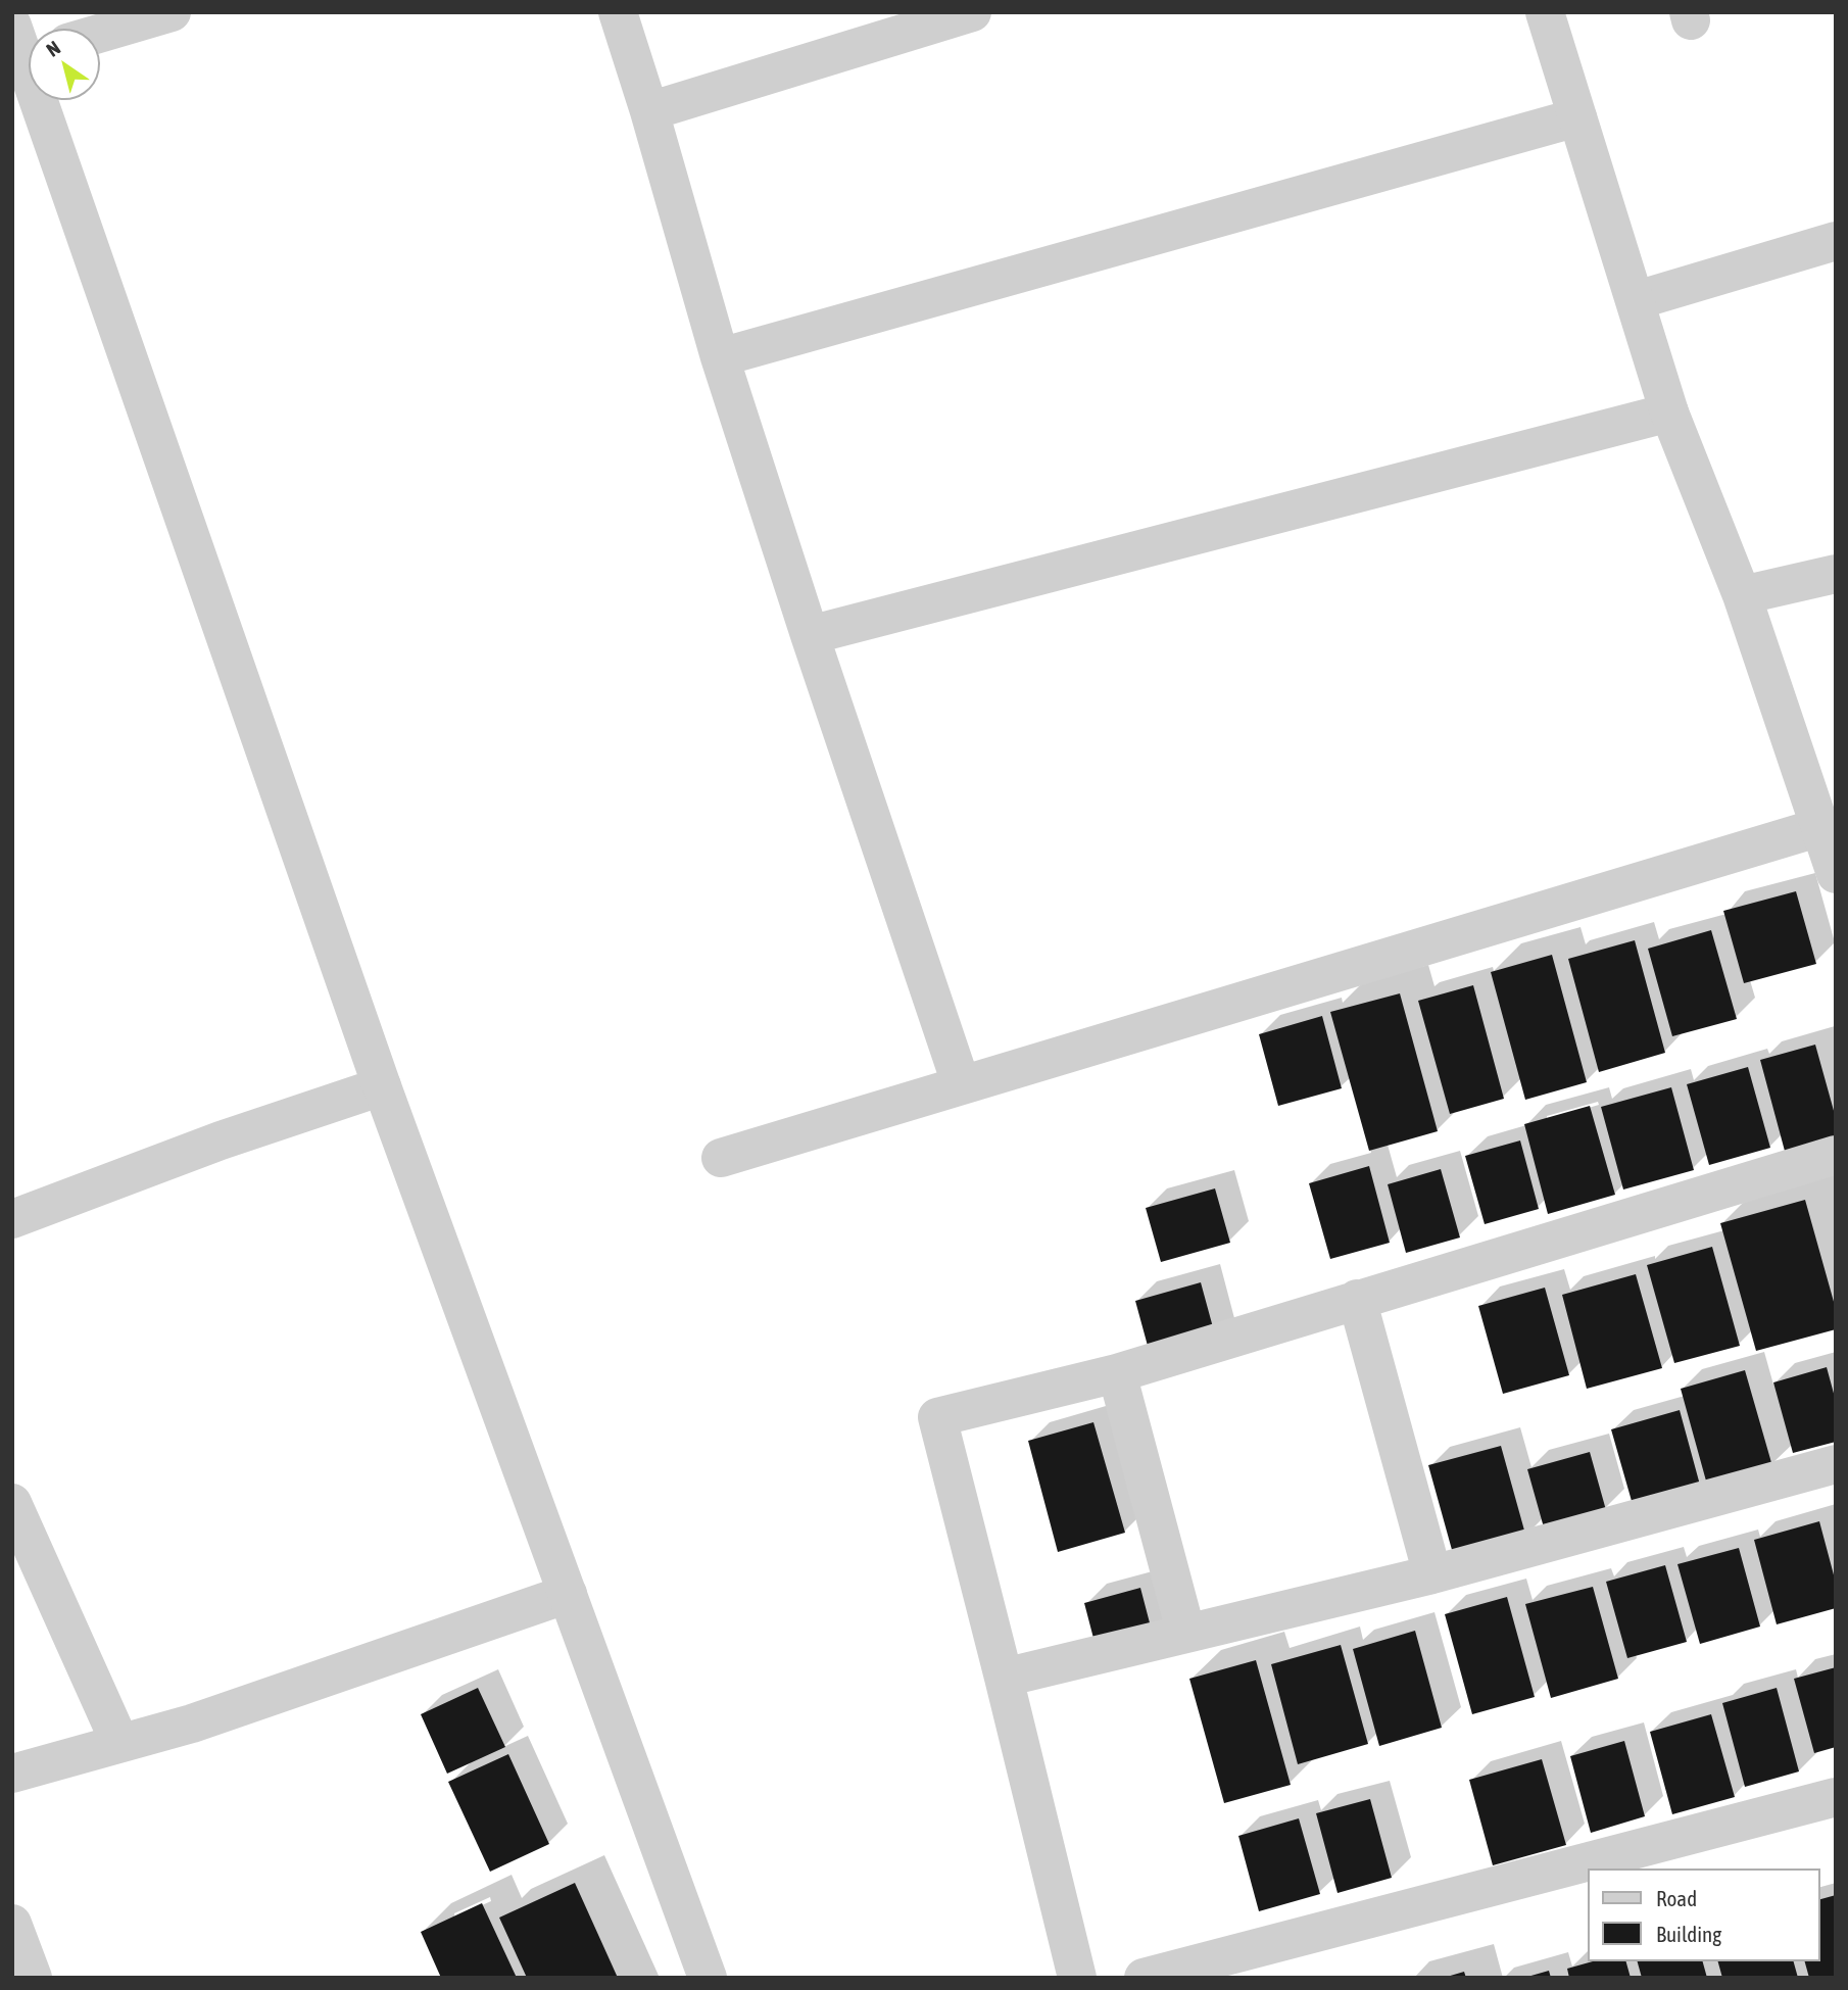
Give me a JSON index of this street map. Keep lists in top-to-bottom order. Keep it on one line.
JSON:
{"legend":["Road","Building"],"north":"top left"}
